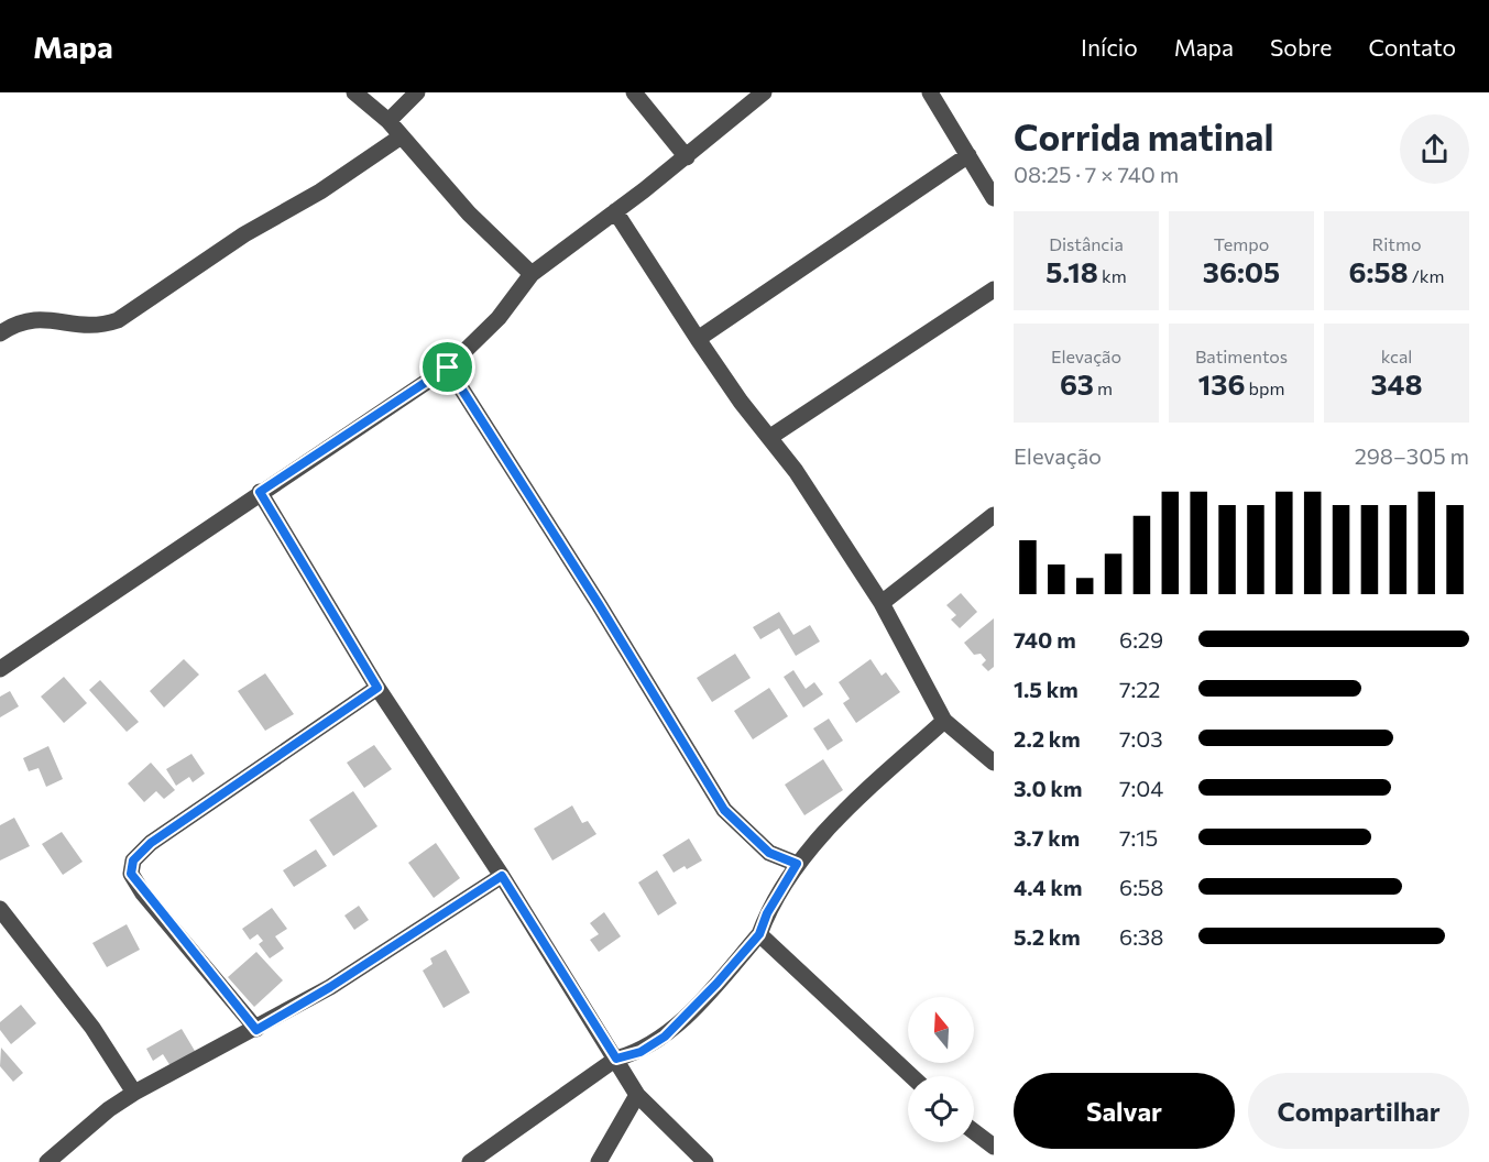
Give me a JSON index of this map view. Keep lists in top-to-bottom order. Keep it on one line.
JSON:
{"north":"top","page":{"header":"Mapa","nav":["Início","Mapa","Sobre","Contato"],"heading":["Corrida matinal","08:25 · 7 × 740 m"],"stats":[["Distância","5.18 km"],["Tempo","36:05"],["Ritmo","6:58 /km"],["Elevação","63 m"],["Batimentos","136 bpm"],["kcal","348"]],"chart":["Elevação","298–305 m"],"list":[{"name":"740 m","note":"6:29"},{"name":"1.5 km","note":"7:22"},{"name":"2.2 km","note":"7:03"},{"name":"3.0 km","note":"7:04"},{"name":"3.7 km","note":"7:15"},{"name":"4.4 km","note":"6:58"},{"name":"5.2 km","note":"6:38"}],"buttons":["Salvar","Compartilhar"]}}
